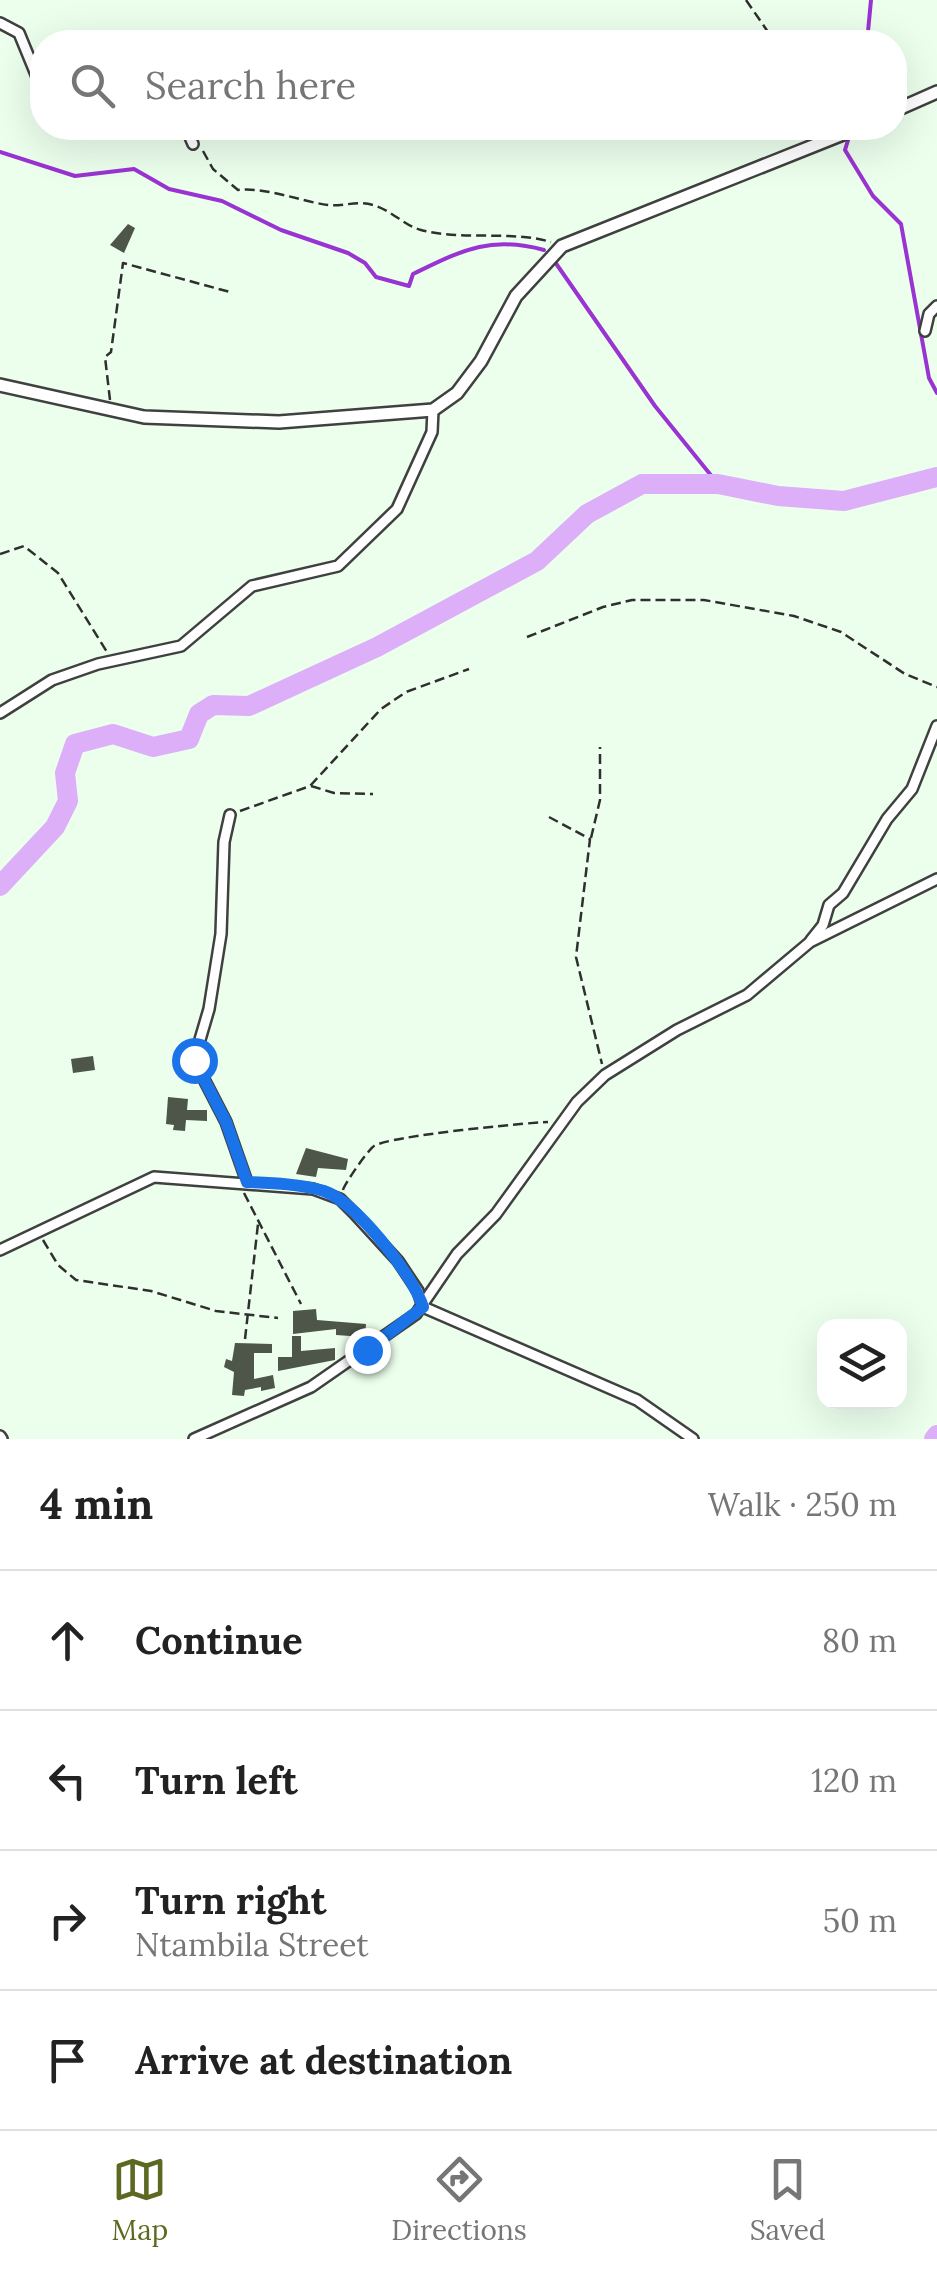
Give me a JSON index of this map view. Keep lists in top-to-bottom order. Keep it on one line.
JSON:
{"page":{"search":"Search here","heading":["4 min","Walk · 250 m"],"list":[["Continue","80 m"],["Turn left","120 m"],["Turn right","Ntambila Street","50 m"],"Arrive at destination"],"nav":["Map","Directions","Saved"]}}
